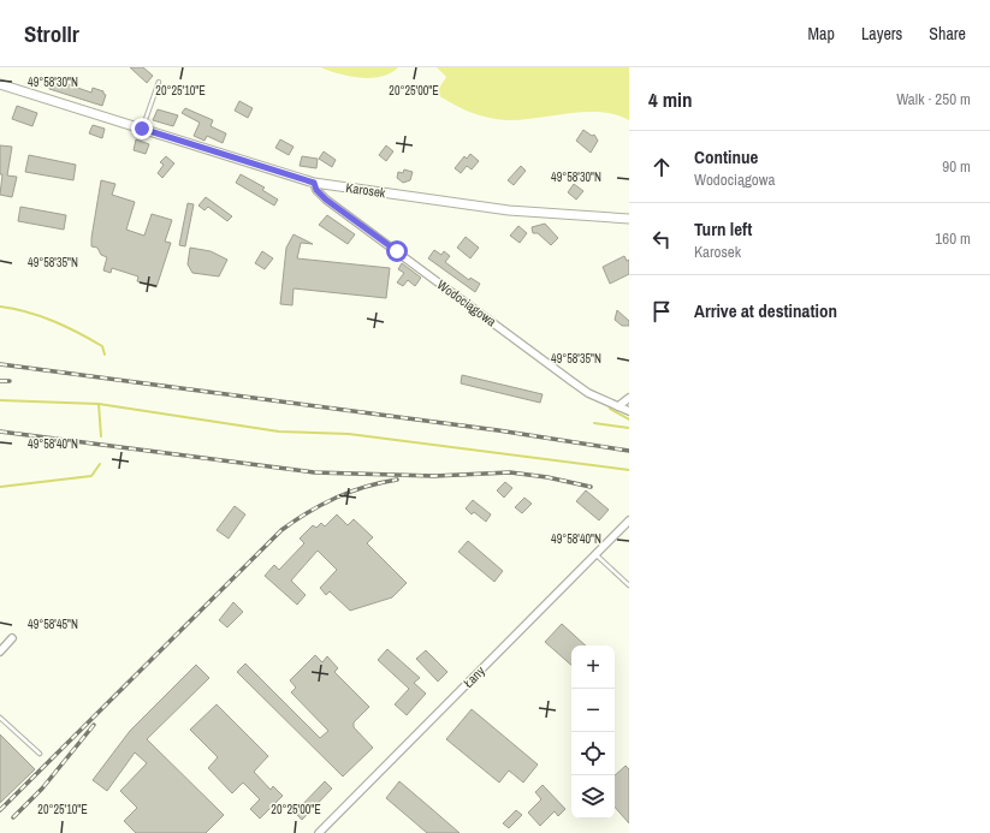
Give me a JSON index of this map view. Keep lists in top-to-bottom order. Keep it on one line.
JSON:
{"streets":{"street":["Karosek","Wodociągowa","Łany"]},"crossings":[["Karosek","Wodociągowa"]],"page":{"header":"Strollr","nav":["Map","Layers","Share"],"heading":["4 min","Walk · 250 m"],"list":[["Continue","Wodociągowa","90 m"],["Turn left","Karosek","160 m"],"Arrive at destination"],"map_buttons":["+","−"]},"coordinates":["49°58'30\"N","20°25'10\"E","20°25'00\"E","49°58'35\"N","49°58'40\"N","49°58'45\"N"]}
